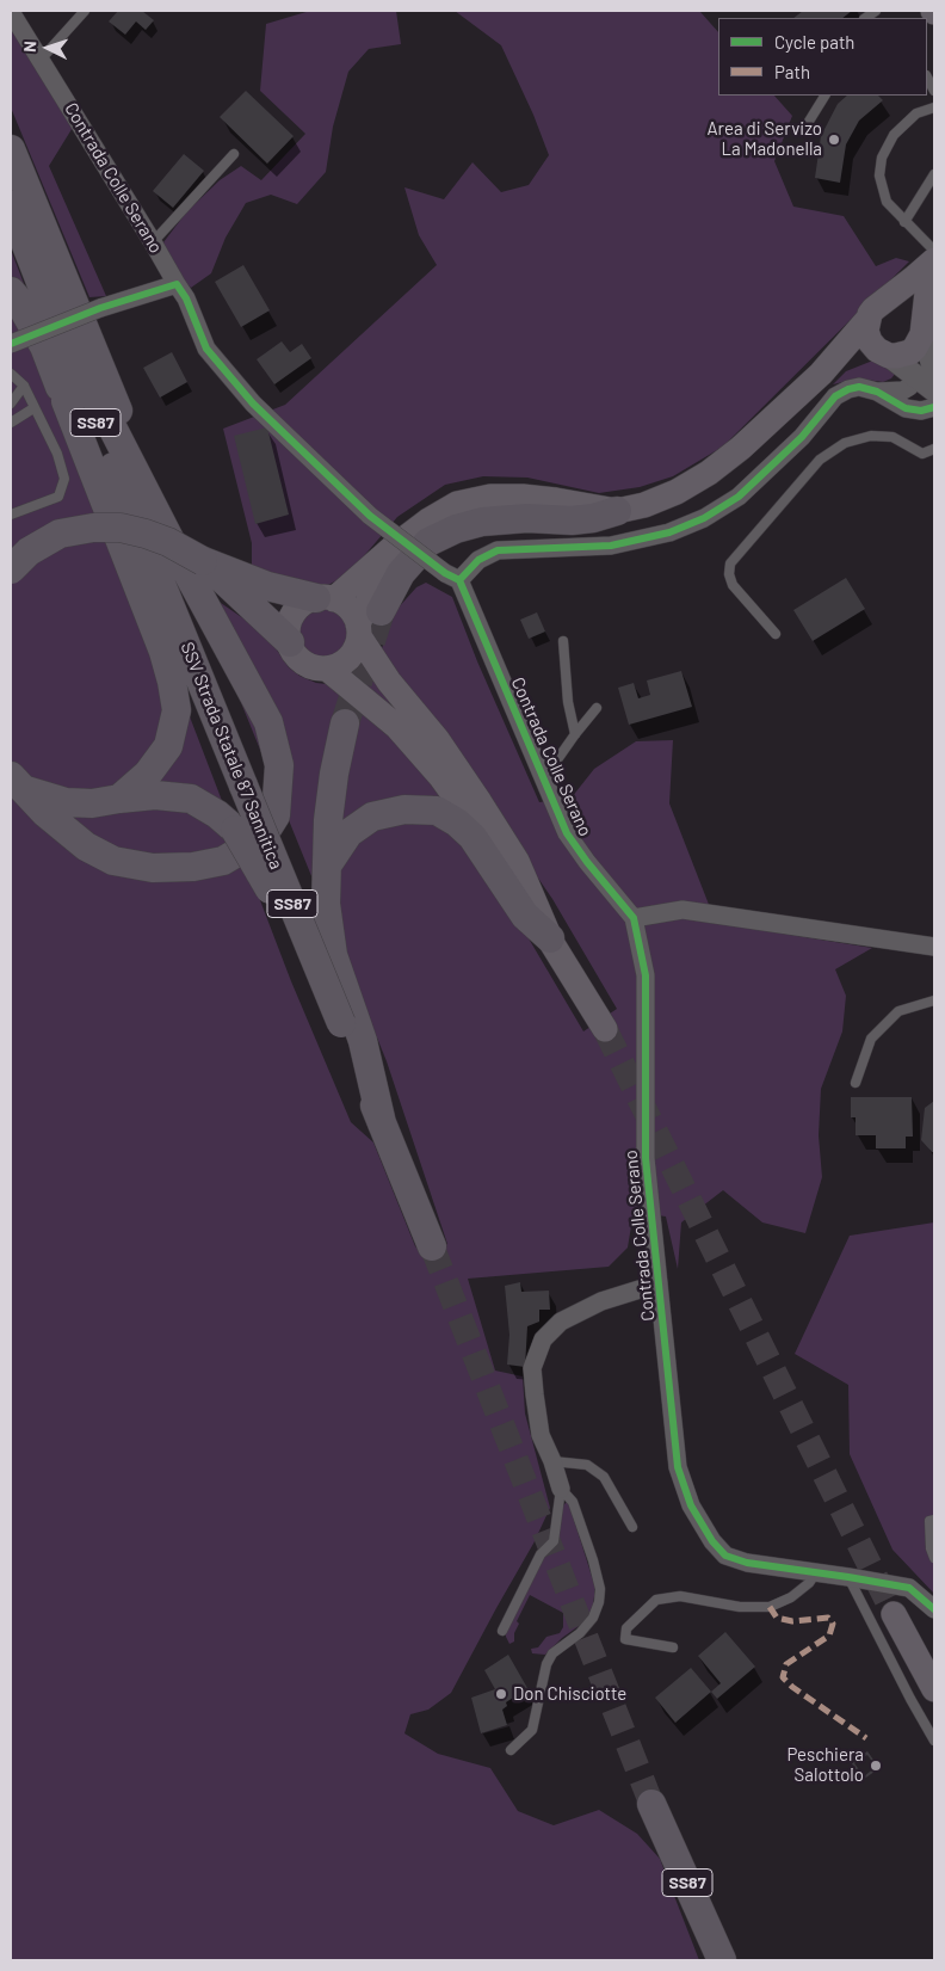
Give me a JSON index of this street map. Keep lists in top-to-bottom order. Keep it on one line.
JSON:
{"streets":{"main road":["SS87","SSV Strada Statale 87 Sannitica"],"street":["Contrada Colle Serano"]},"places":["Area di Servizo La Madonella","Don Chisciotte","Peschiera Salottolo"],"legend":["Cycle path","Path"],"north":"left"}
